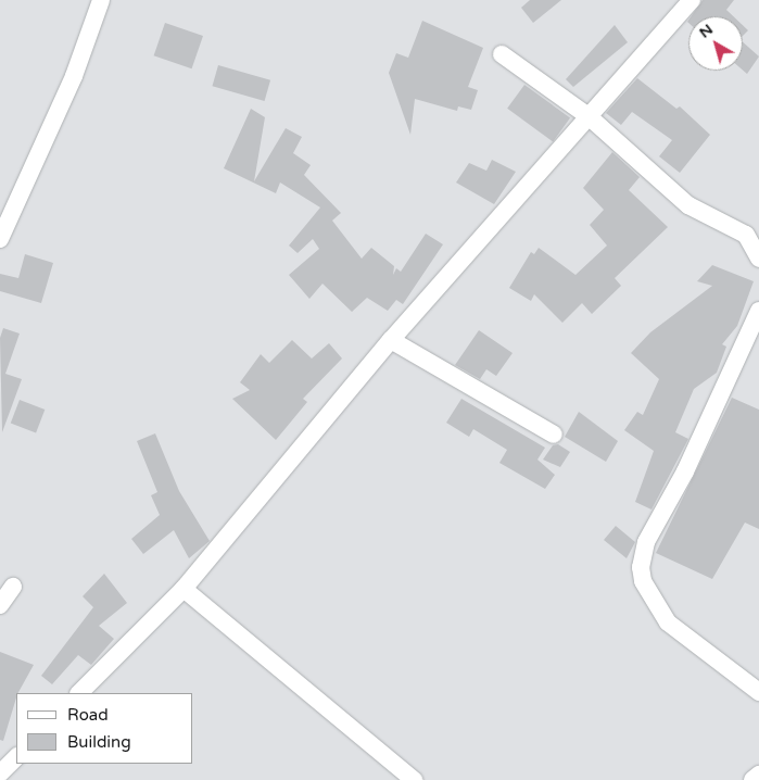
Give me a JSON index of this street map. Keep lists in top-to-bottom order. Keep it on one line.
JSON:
{"legend":["Road","Building"],"north":"top left"}
